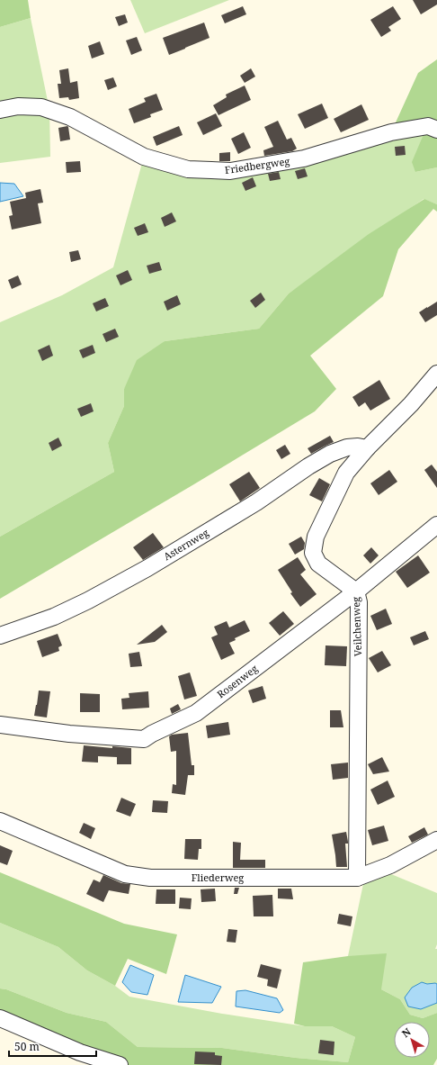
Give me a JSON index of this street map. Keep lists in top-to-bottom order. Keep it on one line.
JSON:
{"streets":{"street":["Friedbergweg","Asternweg","Veilchenweg","Rosenweg","Fliederweg"]},"crossings":[["Asternweg","Veilchenweg"],["Veilchenweg","Rosenweg"],["Veilchenweg","Fliederweg"]],"scale_bar":"50 m","north":"top left"}
